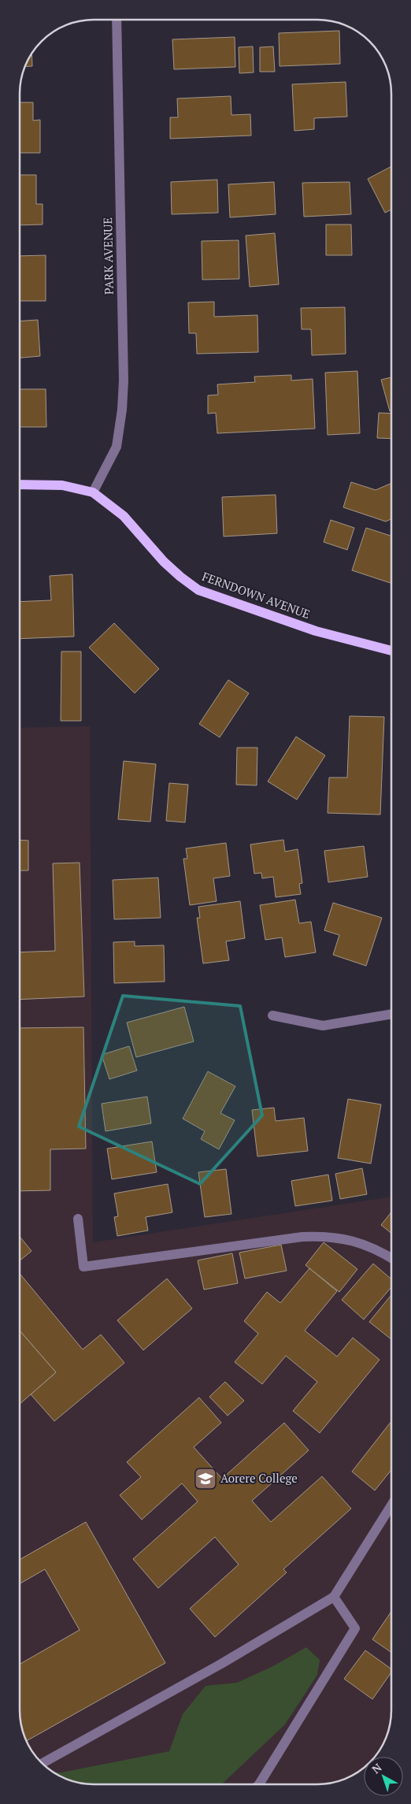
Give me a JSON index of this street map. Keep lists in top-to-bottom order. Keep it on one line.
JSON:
{"streets":{"main road":["FERNDOWN AVENUE"],"street":["PARK AVENUE"]},"crossings":[["PARK AVENUE","FERNDOWN AVENUE"]],"places":{"school or university":["Aorere College"]},"north":"top left"}
